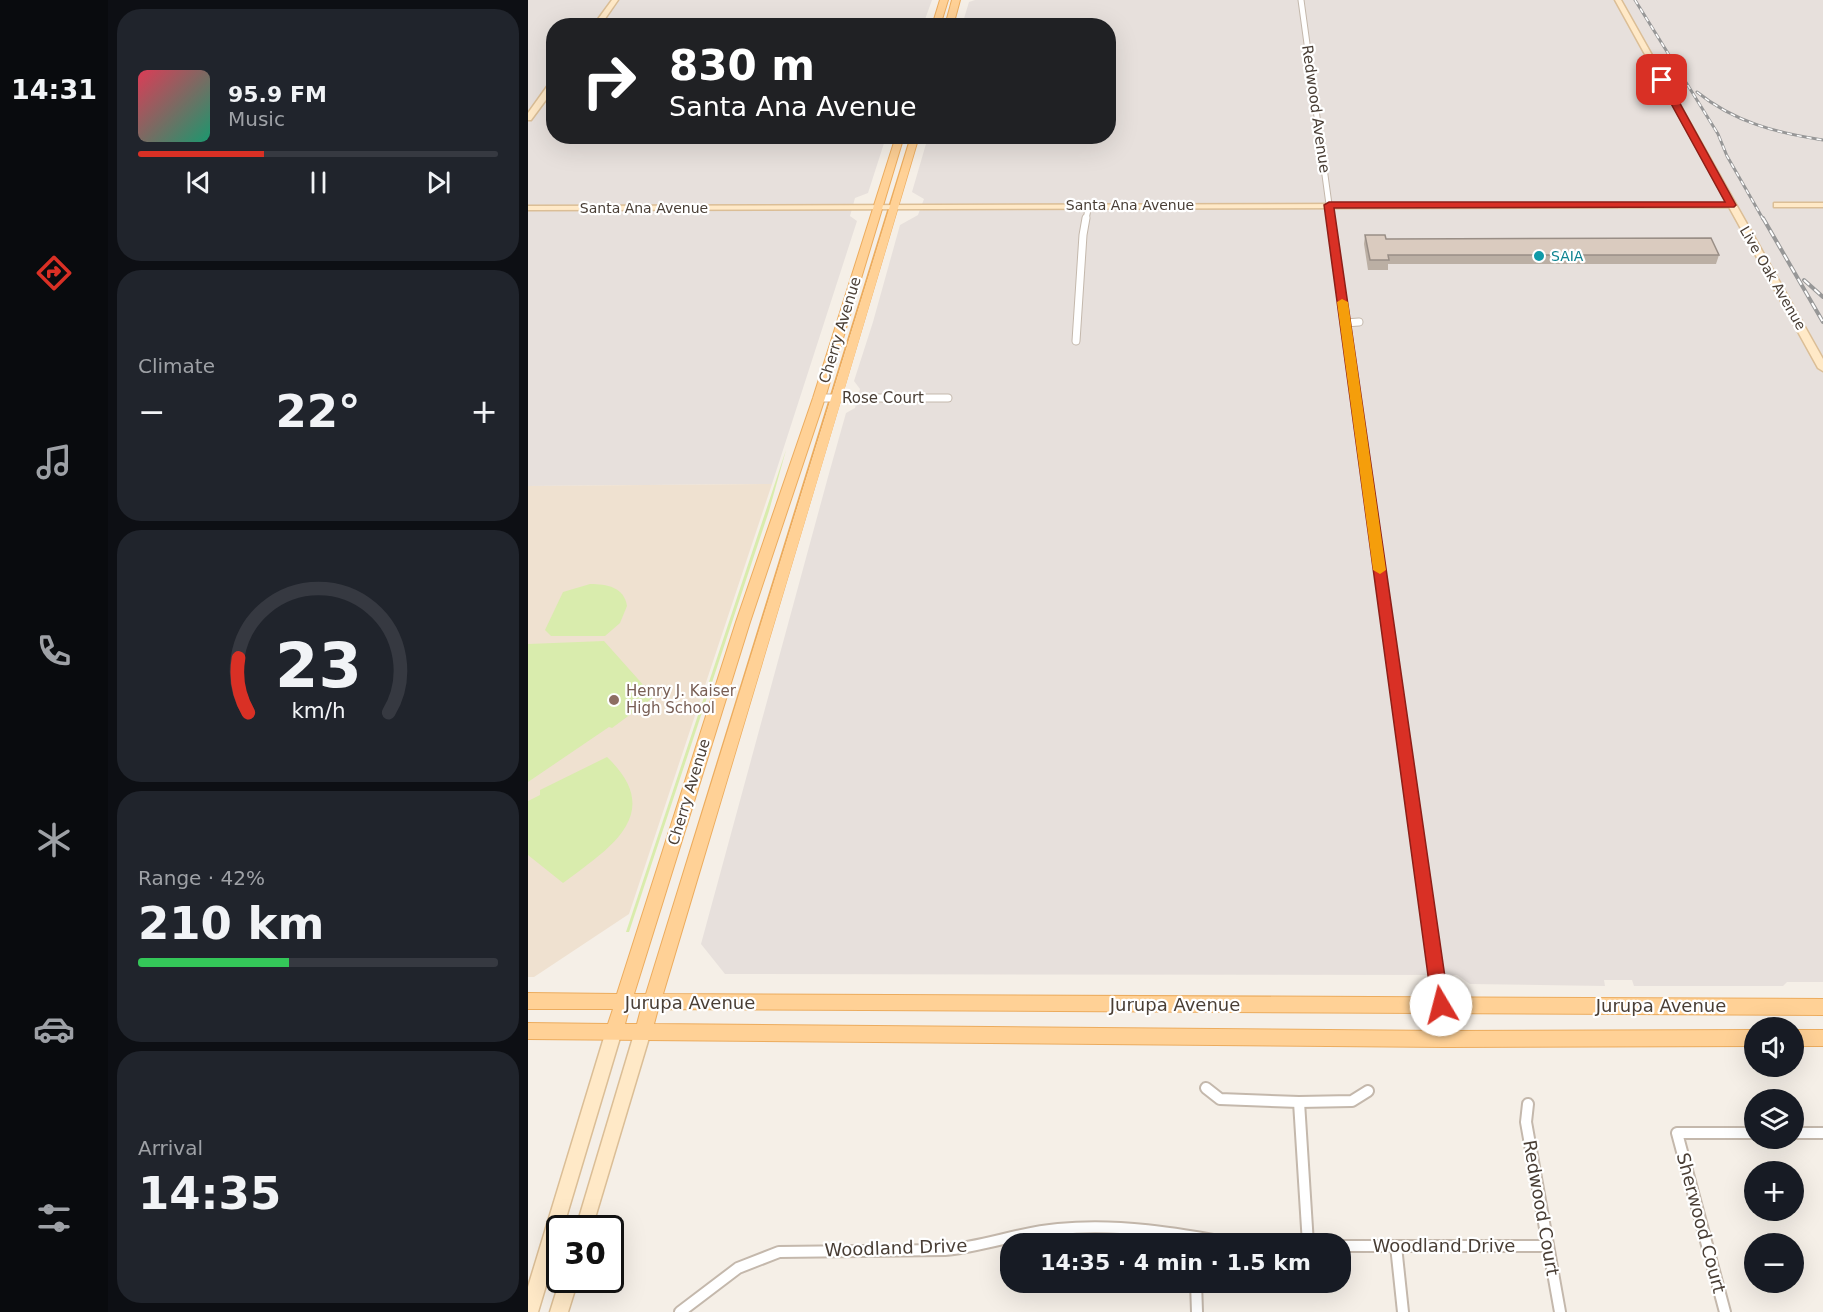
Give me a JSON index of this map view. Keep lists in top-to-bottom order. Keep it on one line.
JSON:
{"streets":{"main road":["Cherry Avenue","Jurupa Avenue"],"street":["Redwood Avenue","Santa Ana Avenue","Live Oak Avenue","Rose Court","Redwood Court","Sherwood Court","Woodland Drive"]},"crossings":[["Redwood Avenue","Santa Ana Avenue"],["Redwood Avenue","Jurupa Avenue"],["Santa Ana Avenue","Live Oak Avenue"],["Santa Ana Avenue","Cherry Avenue"],["Cherry Avenue","Rose Court"],["Cherry Avenue","Jurupa Avenue"],["Redwood Court","Woodland Drive"]],"places":["SAIA","Henry J. Kaiser High School"],"page":{"tabs":"14:31","turn":["830 m","Santa Ana Avenue"],"song":["95.9 FM","Music"],"tile":["Climate",["Range · 42%","210 km"],["Arrival","14:35"]],"heat":["−","22°","+"],"map_buttons":["+","−"],"limit":"30","trip":"14:35 · 4 min · 1.5 km","gauge":["23","km/h"]}}
